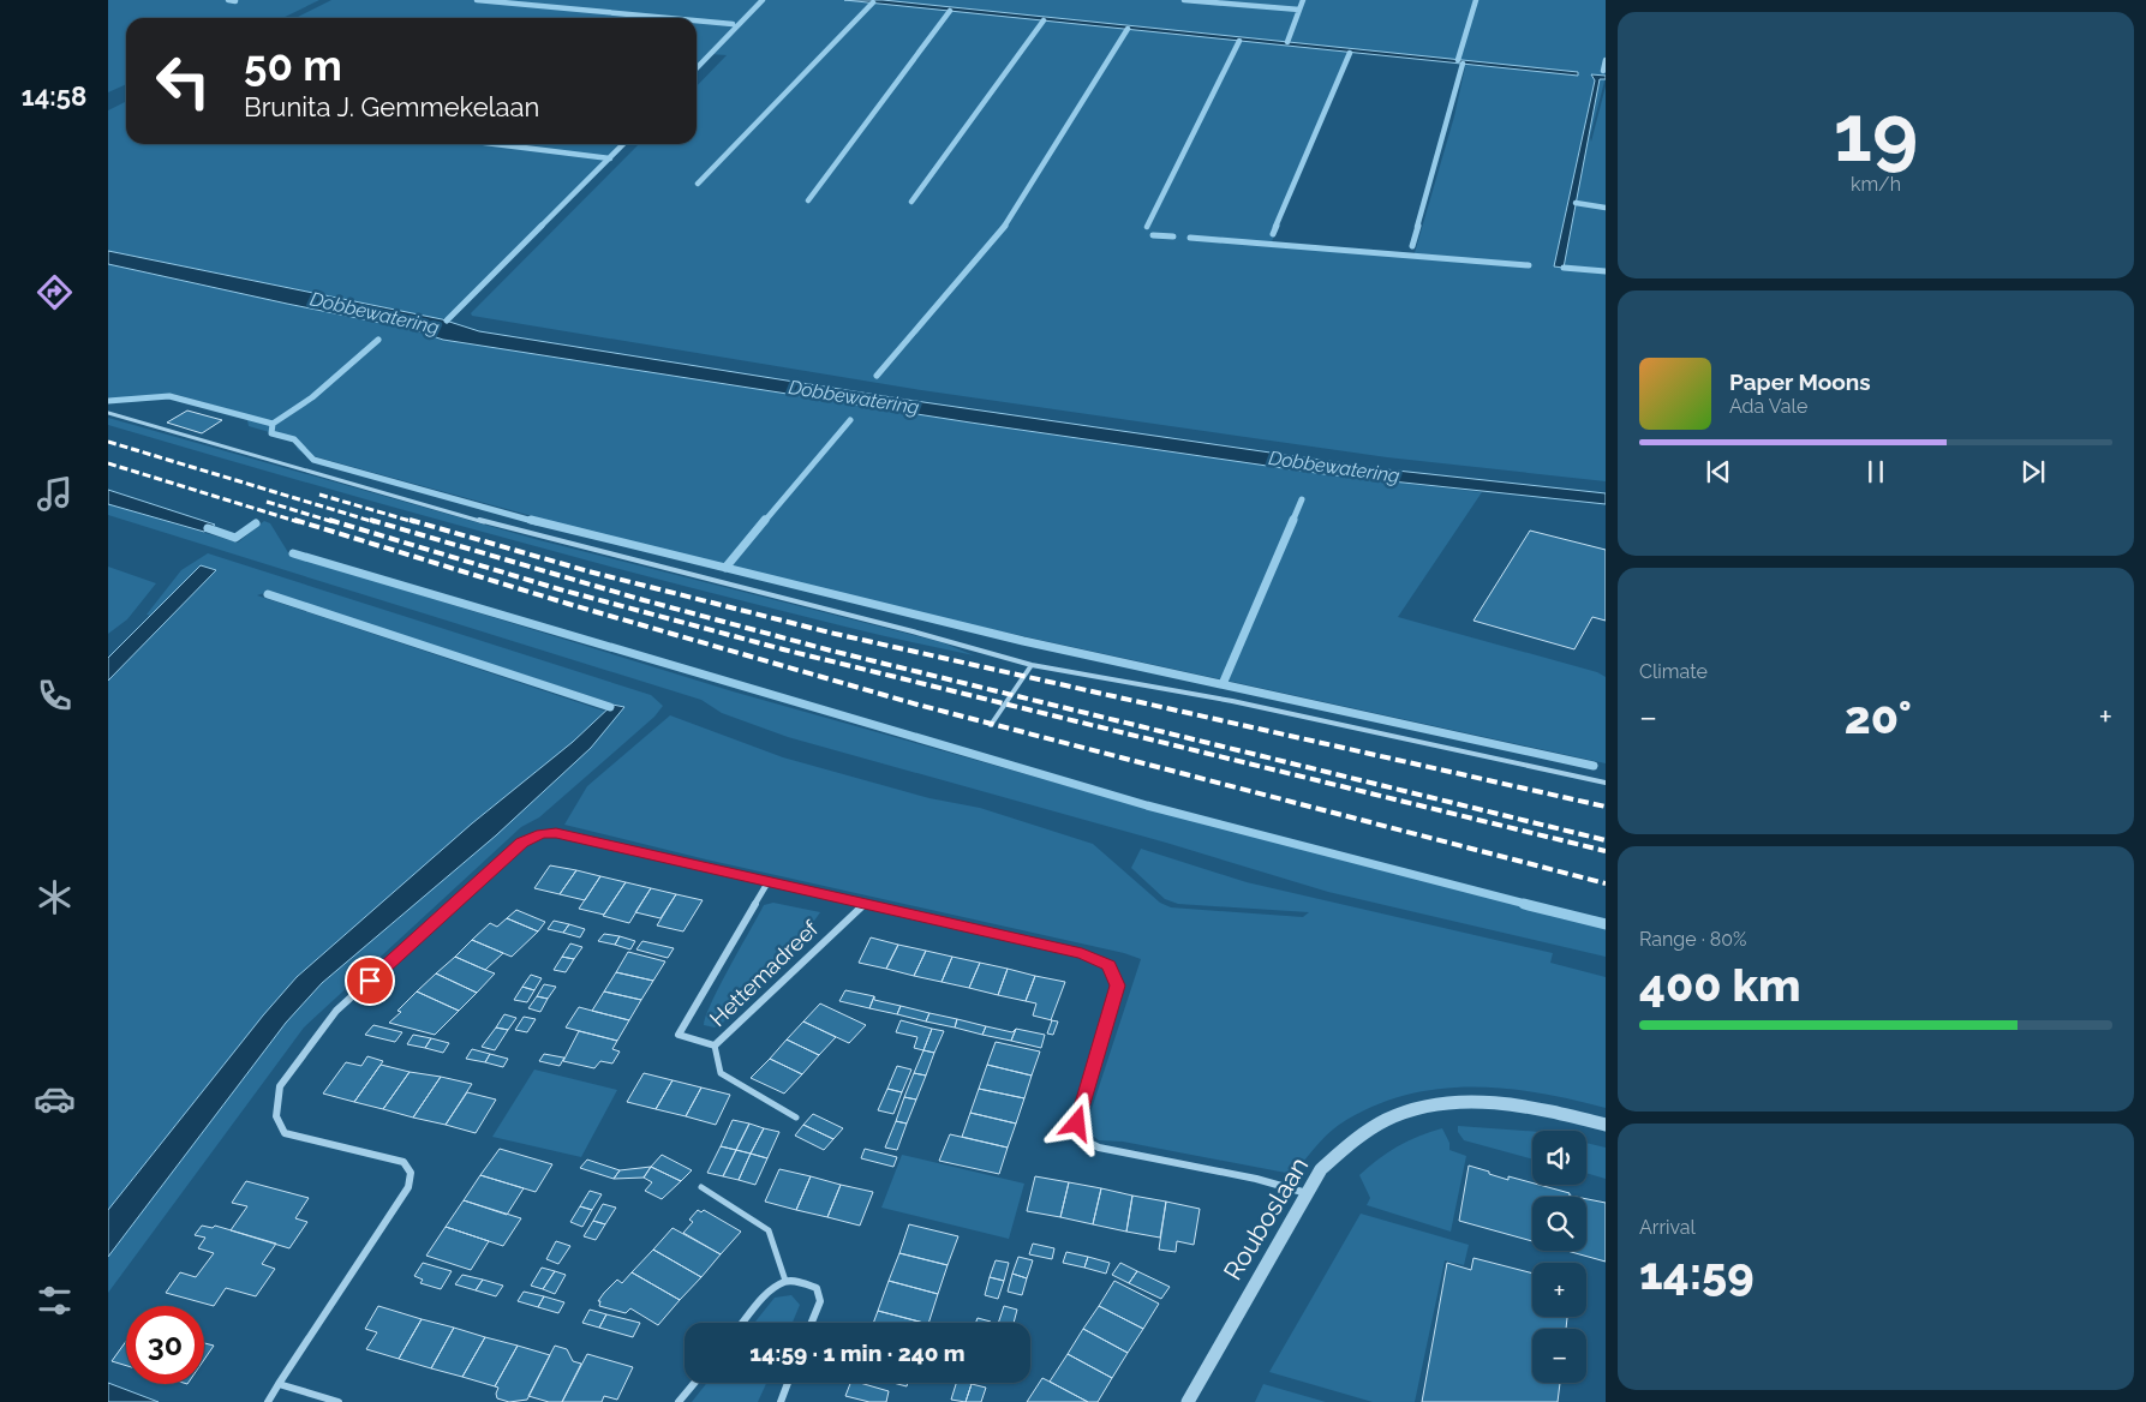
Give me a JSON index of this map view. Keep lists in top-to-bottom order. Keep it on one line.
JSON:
{"streets":{"street":["Hettemadreef","Rouboslaan"]},"water":["Dobbewatering"],"page":{"tabs":"14:58","tile":[["19","km/h"],"Climate",["Range · 80%","400 km"],["Arrival","14:59"]],"turn":["50 m","Brunita J. Gemmekelaan"],"song":["Paper Moons","Ada Vale"],"heat":["−","20°","+"],"map_buttons":["+","−"],"limit":"30","trip":"14:59 · 1 min · 240 m"}}
